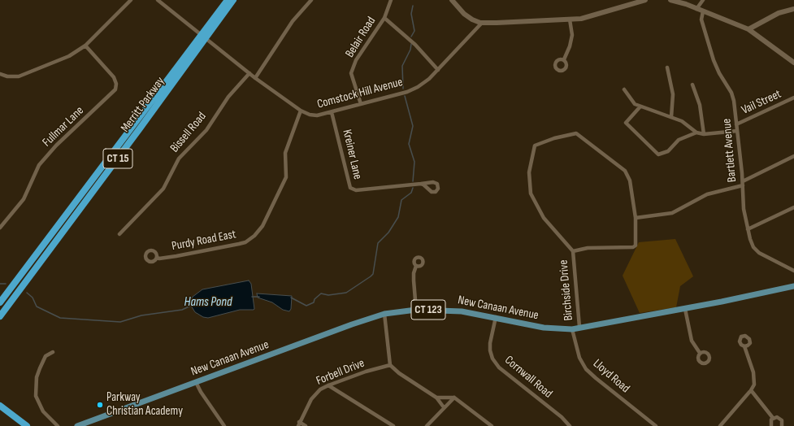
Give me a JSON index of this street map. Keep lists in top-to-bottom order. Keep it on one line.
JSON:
{"streets":{"highway":["Merritt Parkway","CT 15"],"main road":["New Canaan Avenue","CT 123"],"street":["Belair Road","Comstock Hill Avenue","Vail Street","Fullmar Lane","Bissell Road","Bartlett Avenue","Kreiner Lane","Purdy Road East","Birchside Drive","Forbell Drive","Lloyd Road","Cornwall Road"]},"crossings":[["Belair Road","Comstock Hill Avenue"],["Comstock Hill Avenue","Bissell Road"],["Comstock Hill Avenue","Kreiner Lane"],["Comstock Hill Avenue","Purdy Road East"],["Vail Street","Bartlett Avenue"],["Birchside Drive","New Canaan Avenue"],["New Canaan Avenue","Lloyd Road"],["New Canaan Avenue","Cornwall Road"]],"water":["Hams Pond"],"places":["Parkway Christian Academy"]}
